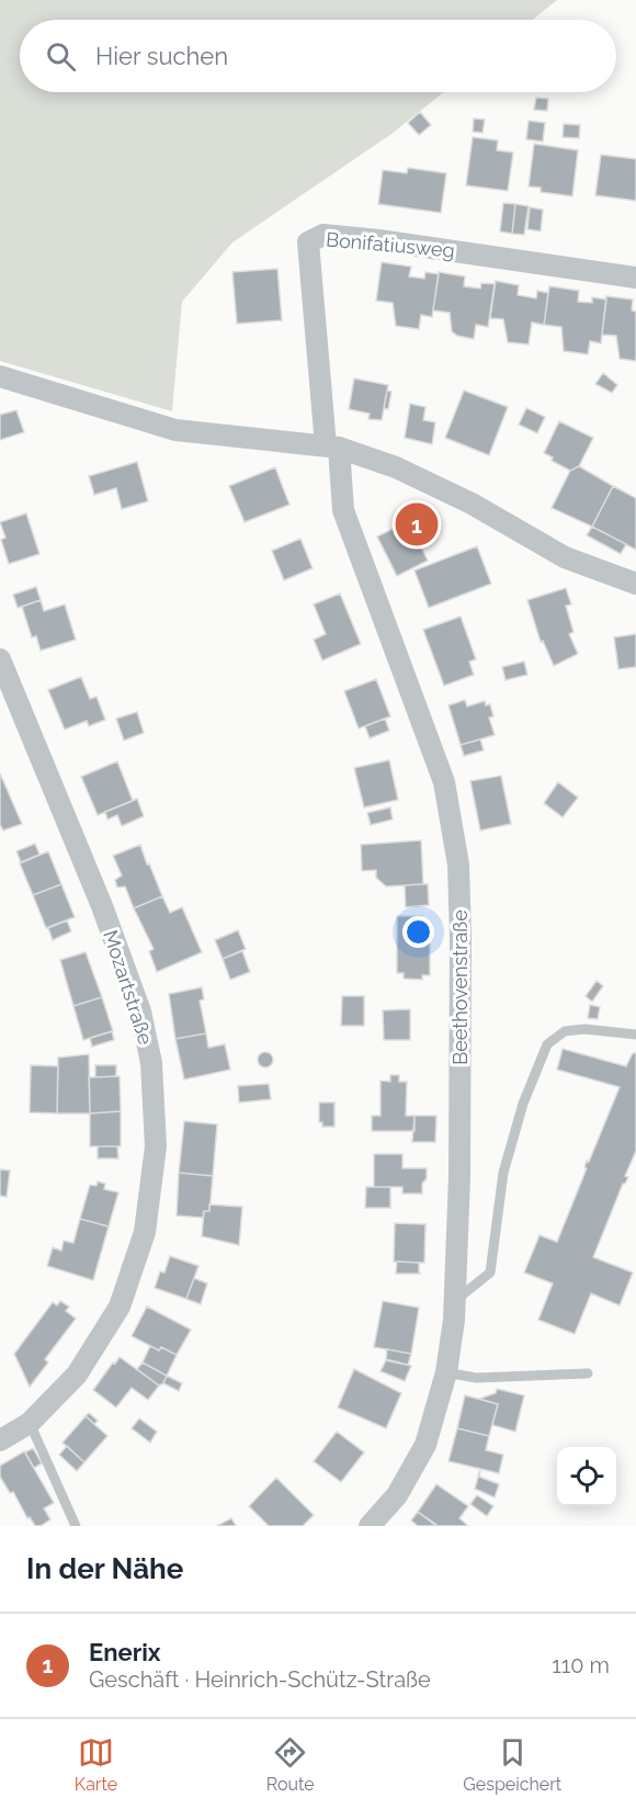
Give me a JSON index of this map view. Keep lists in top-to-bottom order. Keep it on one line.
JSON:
{"streets":{"street":["Bonifatiusweg","Mozartstraße","Beethovenstraße"]},"crossings":[["Bonifatiusweg","Beethovenstraße"]],"page":{"search":"Hier suchen","pins":"1","heading":"In der Nähe","list":[{"mark":"1","name":"Enerix","note":"Geschäft · Heinrich-Schütz-Straße","value":"110 m"}],"nav":["Karte","Route","Gespeichert"]}}
